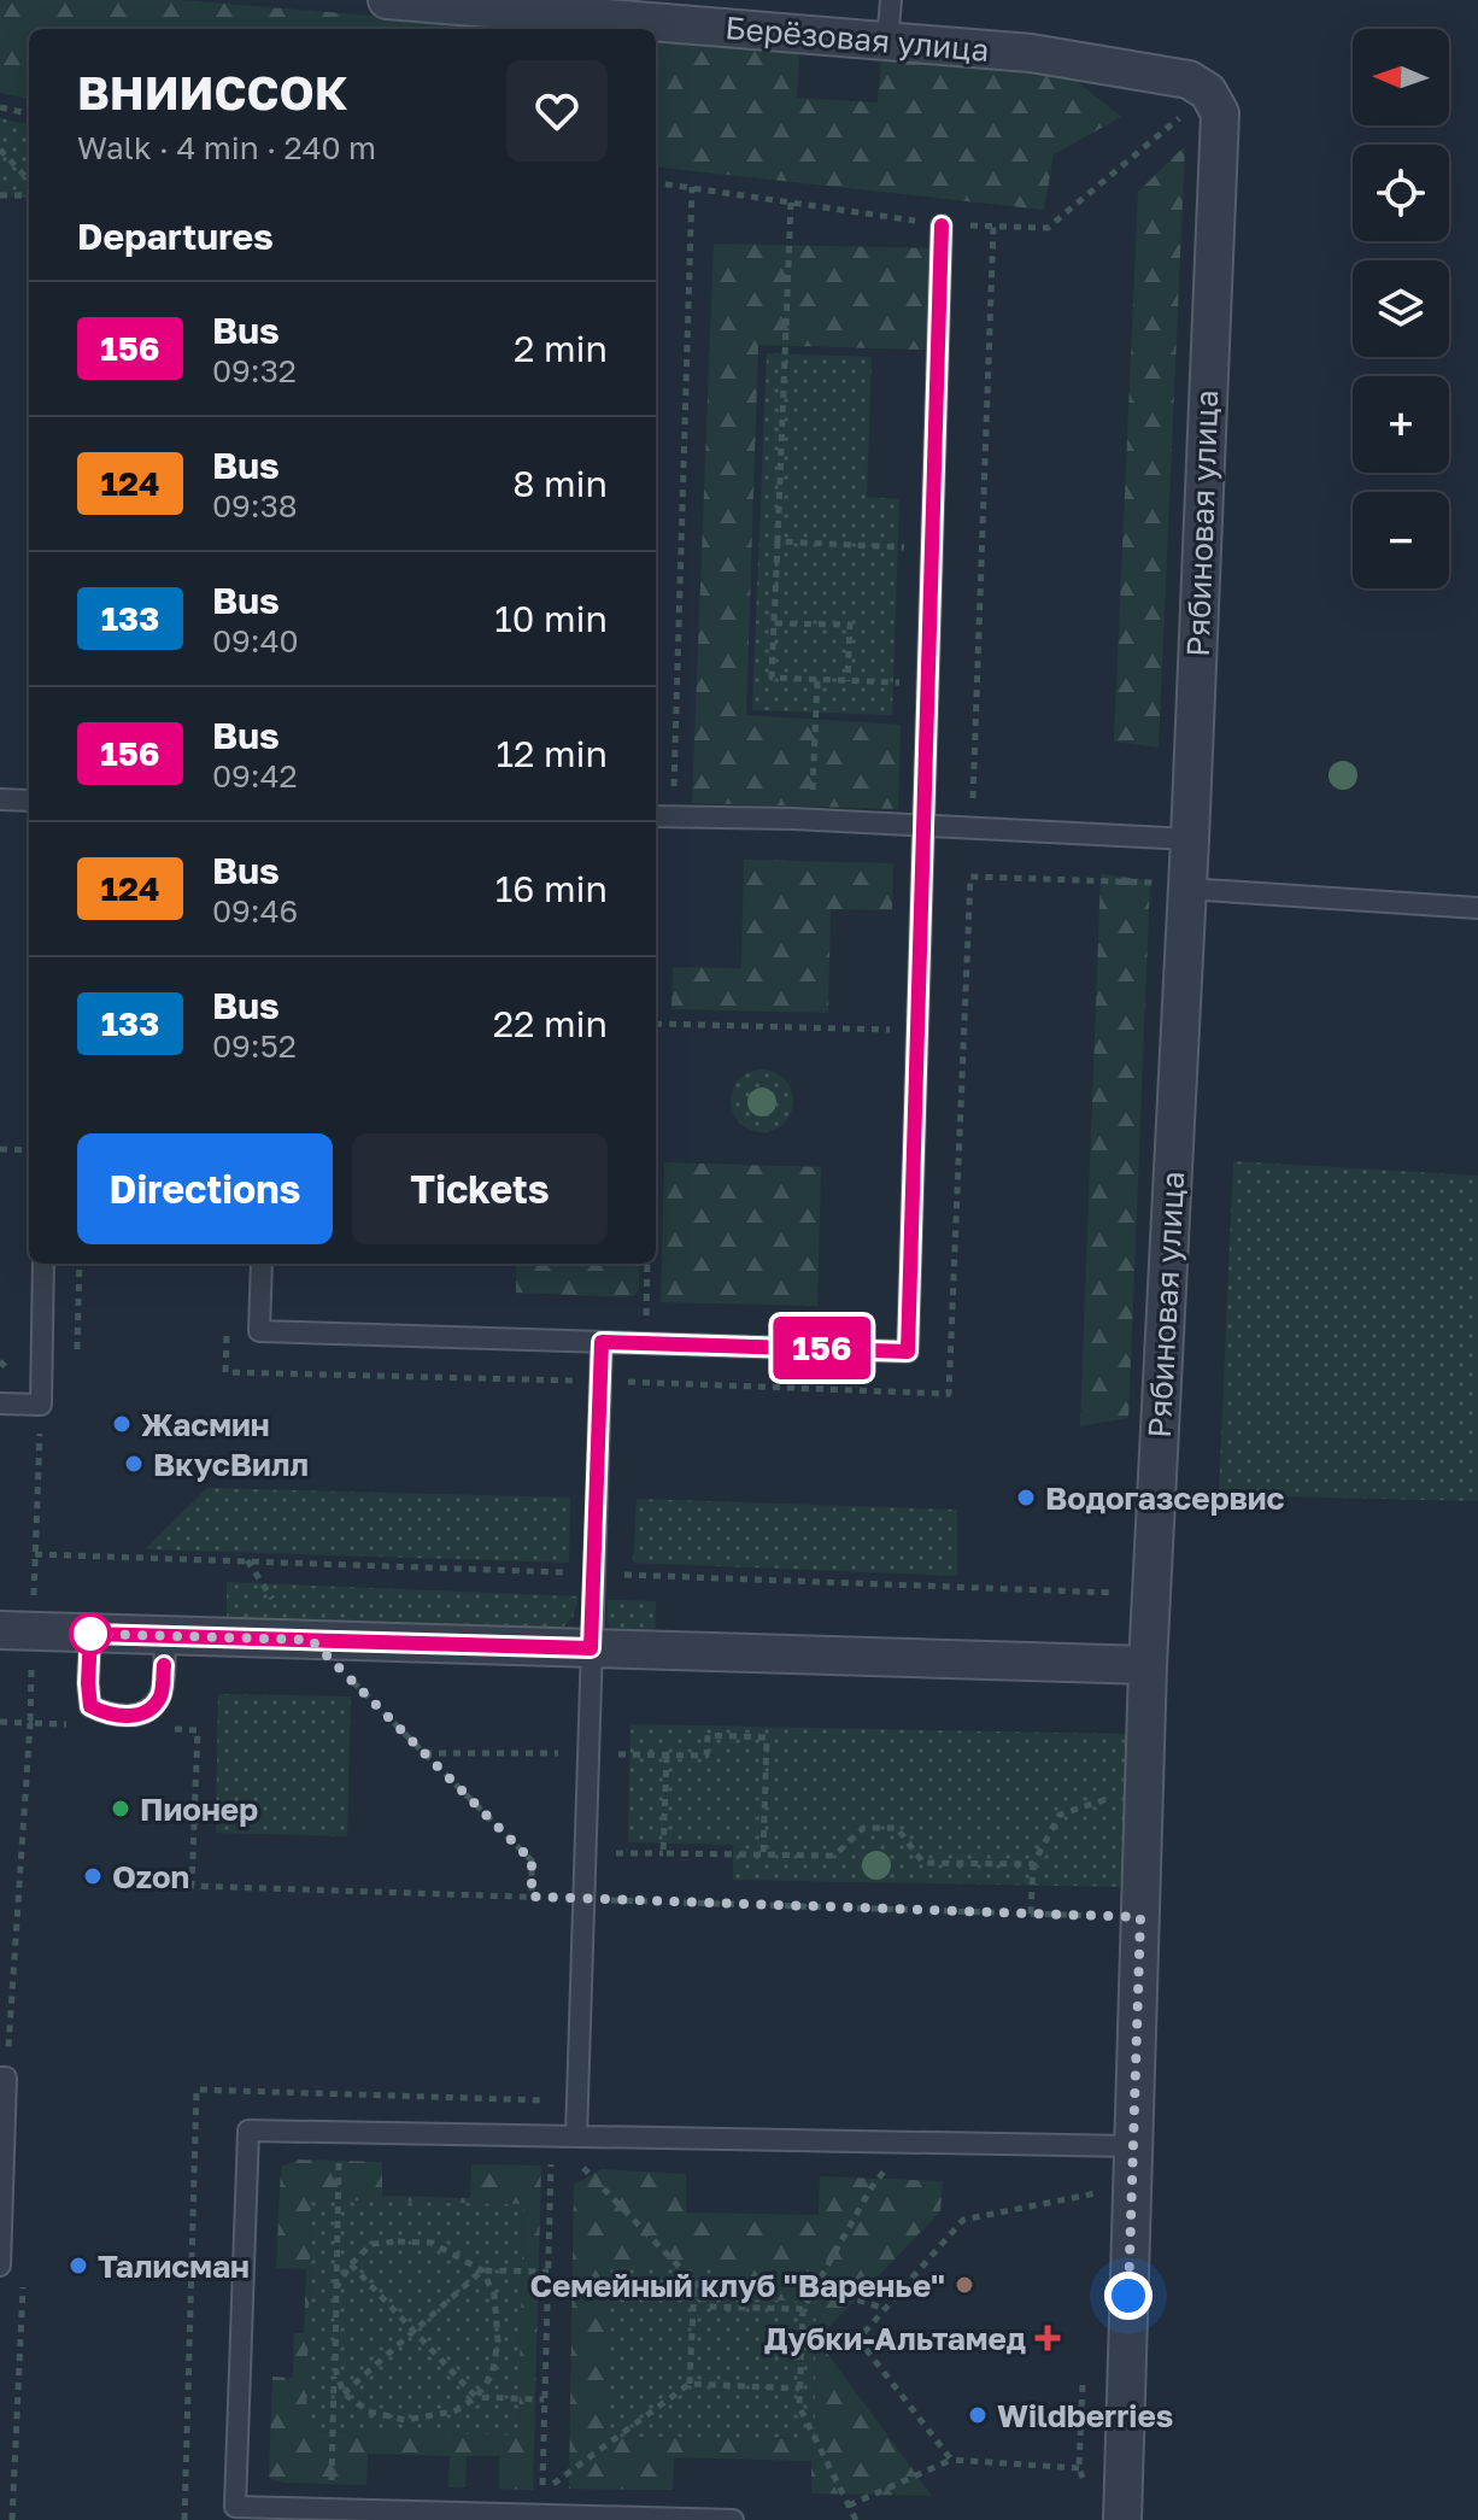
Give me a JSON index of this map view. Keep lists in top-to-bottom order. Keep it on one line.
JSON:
{"streets":{"street":["Берёзовая улица","Рябиновая улица"]},"crossings":[["Берёзовая улица","Рябиновая улица"]],"places":{"other":["Жасмин","ВкусВилл","Водогазсервис","Пионер","Ozon","Талисман","Семейный клуб \"Варенье\"","Wildberries"],"health":["Дубки-Альтамед"]},"lines":["bus line 156"],"north":"left","page":{"on_map":"156","map_buttons":["+","−"],"heading":[["ВНИИССОК","Walk · 4 min · 240 m"],"Departures"],"list":[{"mark":"156","name":"Bus","note":"09:32","value":"2 min"},{"mark":"124","name":"Bus","note":"09:38","value":"8 min"},{"mark":"133","name":"Bus","note":"09:40","value":"10 min"},{"mark":"156","name":"Bus","note":"09:42","value":"12 min"},{"mark":"124","name":"Bus","note":"09:46","value":"16 min"},{"mark":"133","name":"Bus","note":"09:52","value":"22 min"}],"buttons":["Directions","Tickets"]}}
